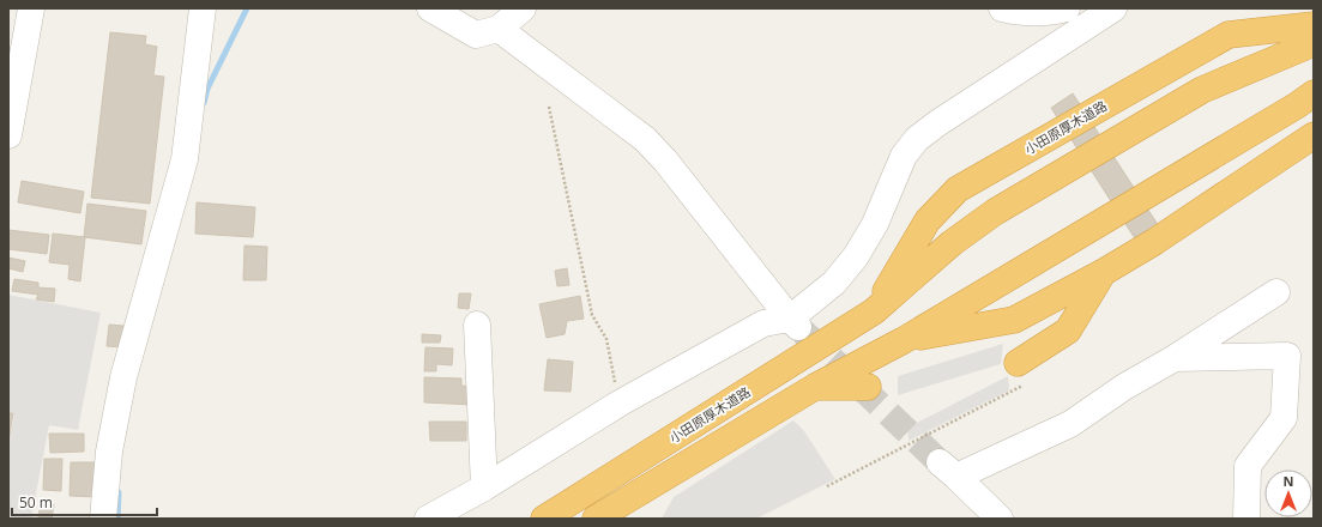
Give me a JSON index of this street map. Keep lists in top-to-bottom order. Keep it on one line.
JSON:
{"streets":{"highway":["小田原厚木道路"]},"scale_bar":"50 m","north":"top"}
